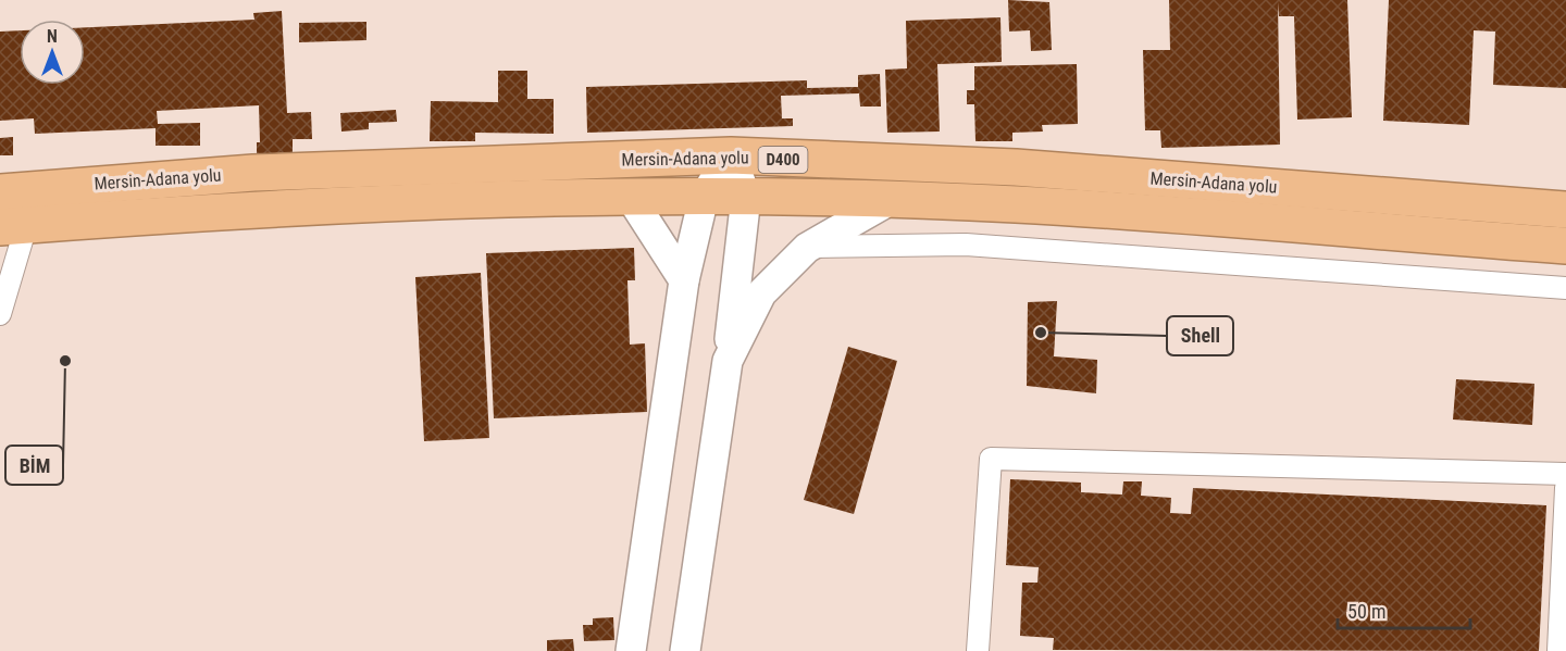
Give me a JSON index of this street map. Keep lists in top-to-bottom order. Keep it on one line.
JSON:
{"streets":{"highway":["Mersin-Adana yolu","D400"]},"places":["Shell","BİM"],"scale_bar":"50 m","north":"top"}
